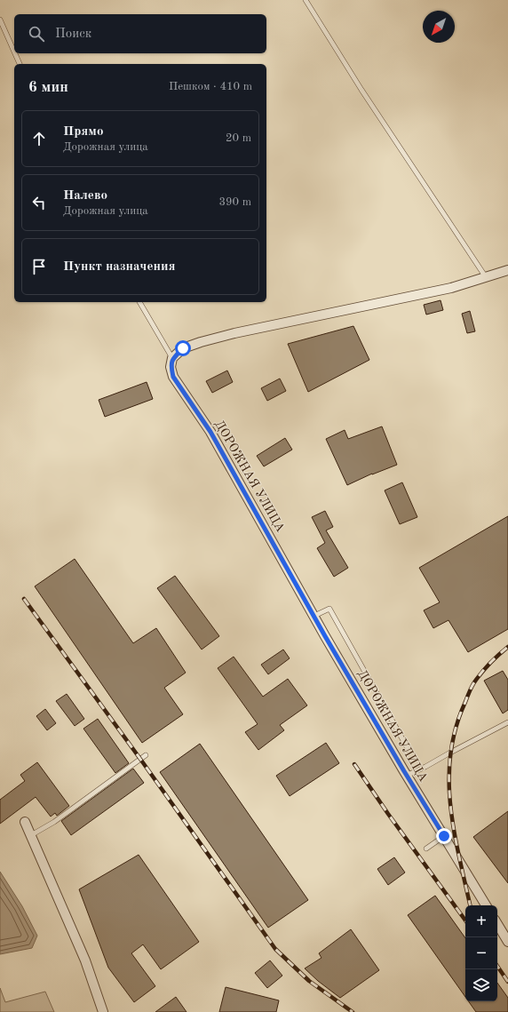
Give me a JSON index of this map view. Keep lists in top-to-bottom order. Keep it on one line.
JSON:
{"streets":{"street":["ДОРОЖНАЯ УЛИЦА"]},"north":"bottom left","page":{"search":"Поиск","heading":["6 мин","Пешком · 410 m"],"list":[["Прямо","Дорожная улица","20 m"],["Налево","Дорожная улица","390 m"],"Пункт назначения"],"map_buttons":["+","−"]}}
